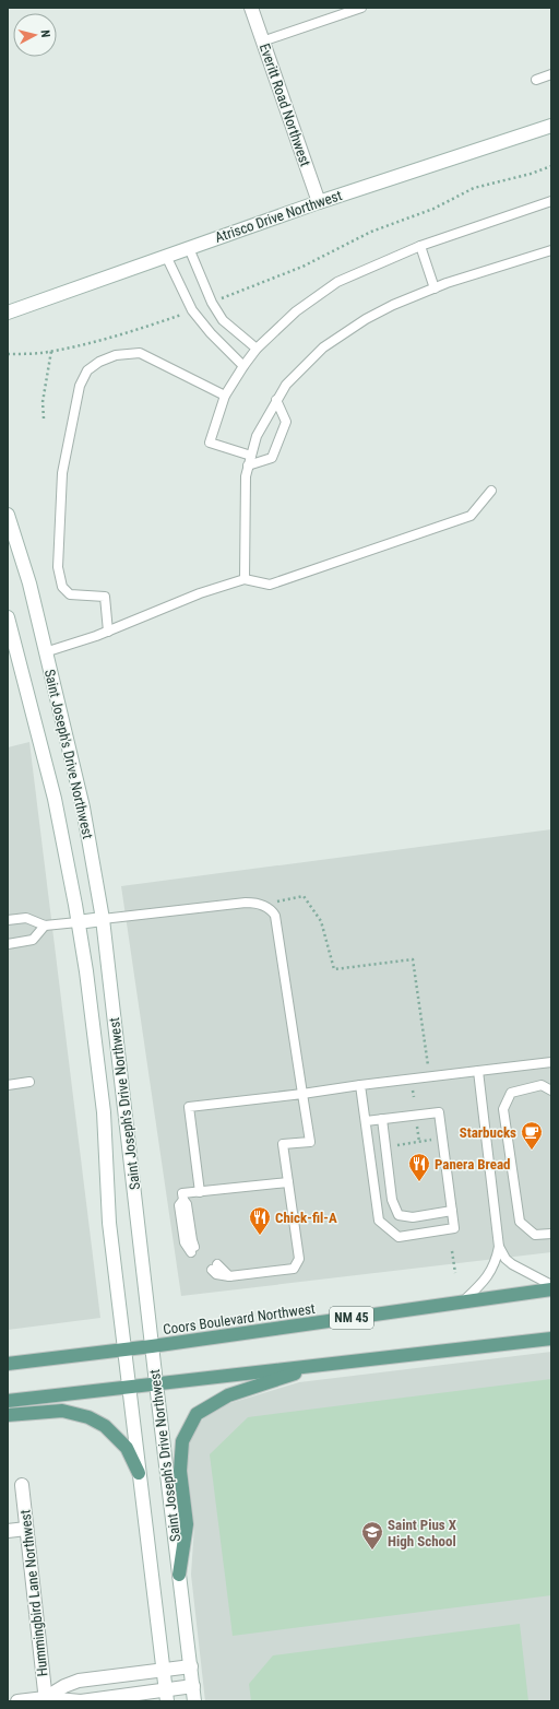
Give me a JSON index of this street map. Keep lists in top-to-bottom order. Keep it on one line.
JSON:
{"streets":{"main road":["NM 45","Coors Boulevard Northwest"],"street":["Everitt Road Northwest","Atrisco Drive Northwest","Saint Joseph's Drive Northwest","Hummingbird Lane Northwest"]},"crossings":[["Everitt Road Northwest","Atrisco Drive Northwest"],["Saint Joseph's Drive Northwest","Coors Boulevard Northwest"]],"places":{"cafe":["Starbucks"],"restaurant":["Panera Bread","Chick-fil-A"],"school or university":["Saint Pius X High School"]},"north":"right"}
